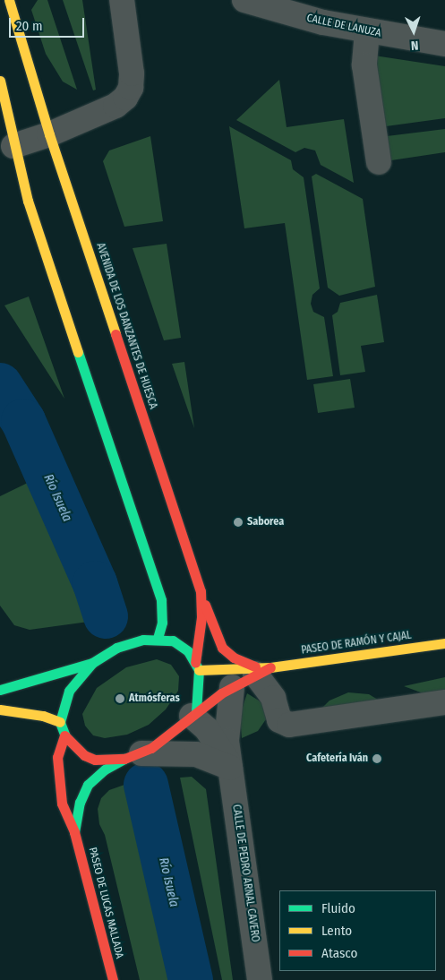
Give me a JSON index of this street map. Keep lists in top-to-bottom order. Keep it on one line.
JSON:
{"streets":{"main road":["AVENIDA DE LOS DANZANTES DE HUESCA","PASEO DE RAMÓN Y CAJAL","PASEO DE LUCAS MALLADA"],"street":["CALLE DE LANUZA","CALLE DE PEDRO ARNAL CAVERO"]},"crossings":[["AVENIDA DE LOS DANZANTES DE HUESCA","PASEO DE RAMÓN Y CAJAL"],["AVENIDA DE LOS DANZANTES DE HUESCA","CALLE DE PEDRO ARNAL CAVERO"],["AVENIDA DE LOS DANZANTES DE HUESCA","PASEO DE LUCAS MALLADA"],["PASEO DE RAMÓN Y CAJAL","CALLE DE PEDRO ARNAL CAVERO"],["PASEO DE RAMÓN Y CAJAL","PASEO DE LUCAS MALLADA"],["CALLE DE PEDRO ARNAL CAVERO","PASEO DE LUCAS MALLADA"]],"water":["Río Isuela"],"places":["Saborea","Atmósferas","Cafetería Iván"],"legend":["Fluido","Lento","Atasco"],"scale_bar":"20 m","north":"bottom"}
